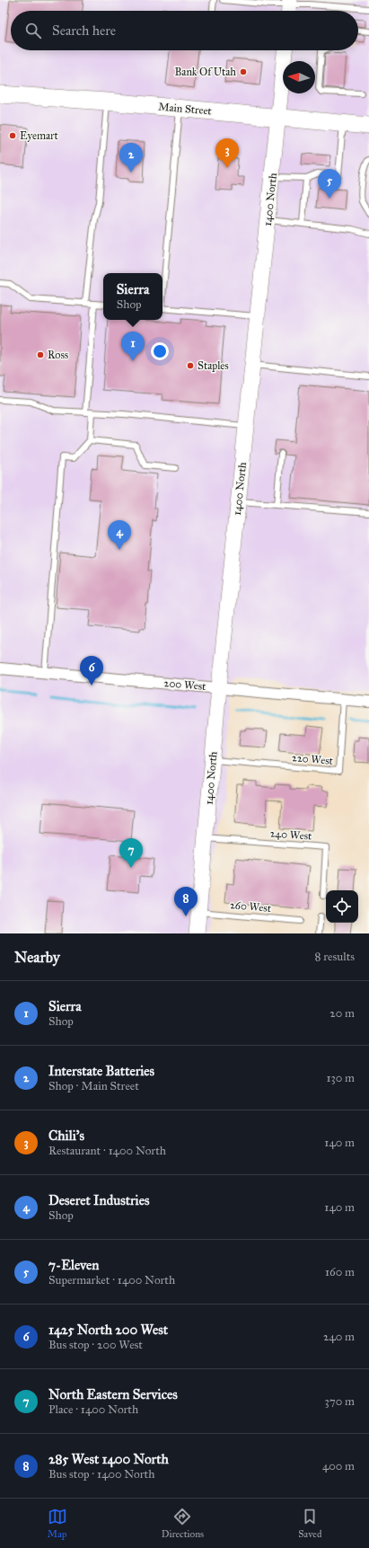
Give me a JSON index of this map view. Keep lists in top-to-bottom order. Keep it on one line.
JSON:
{"streets":{"main road":["Main Street","1400 North"],"street":["200 West"],"lane":["220 West","240 West","260 West"]},"crossings":[["Main Street","1400 North"],["1400 North","200 West"],["1400 North","220 West"],["1400 North","240 West"],["1400 North","260 West"],["200 West","220 West"]],"places":["Bank Of Utah","Eyemart","Ross","Staples"],"north":"left","page":{"search":"Search here","pins":["3","2","5","1","4","6","7","8"],"popup":["Sierra","Shop"],"heading":["Nearby","8 results"],"list":[{"mark":"1","name":"Sierra","note":"Shop","value":"20 m"},{"mark":"2","name":"Interstate Batteries","note":"Shop · Main Street","value":"130 m"},{"mark":"3","name":"Chili's","note":"Restaurant · 1400 North","value":"140 m"},{"mark":"4","name":"Deseret Industries","note":"Shop","value":"140 m"},{"mark":"5","name":"7-Eleven","note":"Supermarket · 1400 North","value":"160 m"},{"mark":"6","name":"1425 North 200 West","note":"Bus stop · 200 West","value":"240 m"},{"mark":"7","name":"North Eastern Services","note":"Place · 1400 North","value":"370 m"},{"mark":"8","name":"285 West 1400 North","note":"Bus stop · 1400 North","value":"400 m"}],"nav":["Map","Directions","Saved"]}}
